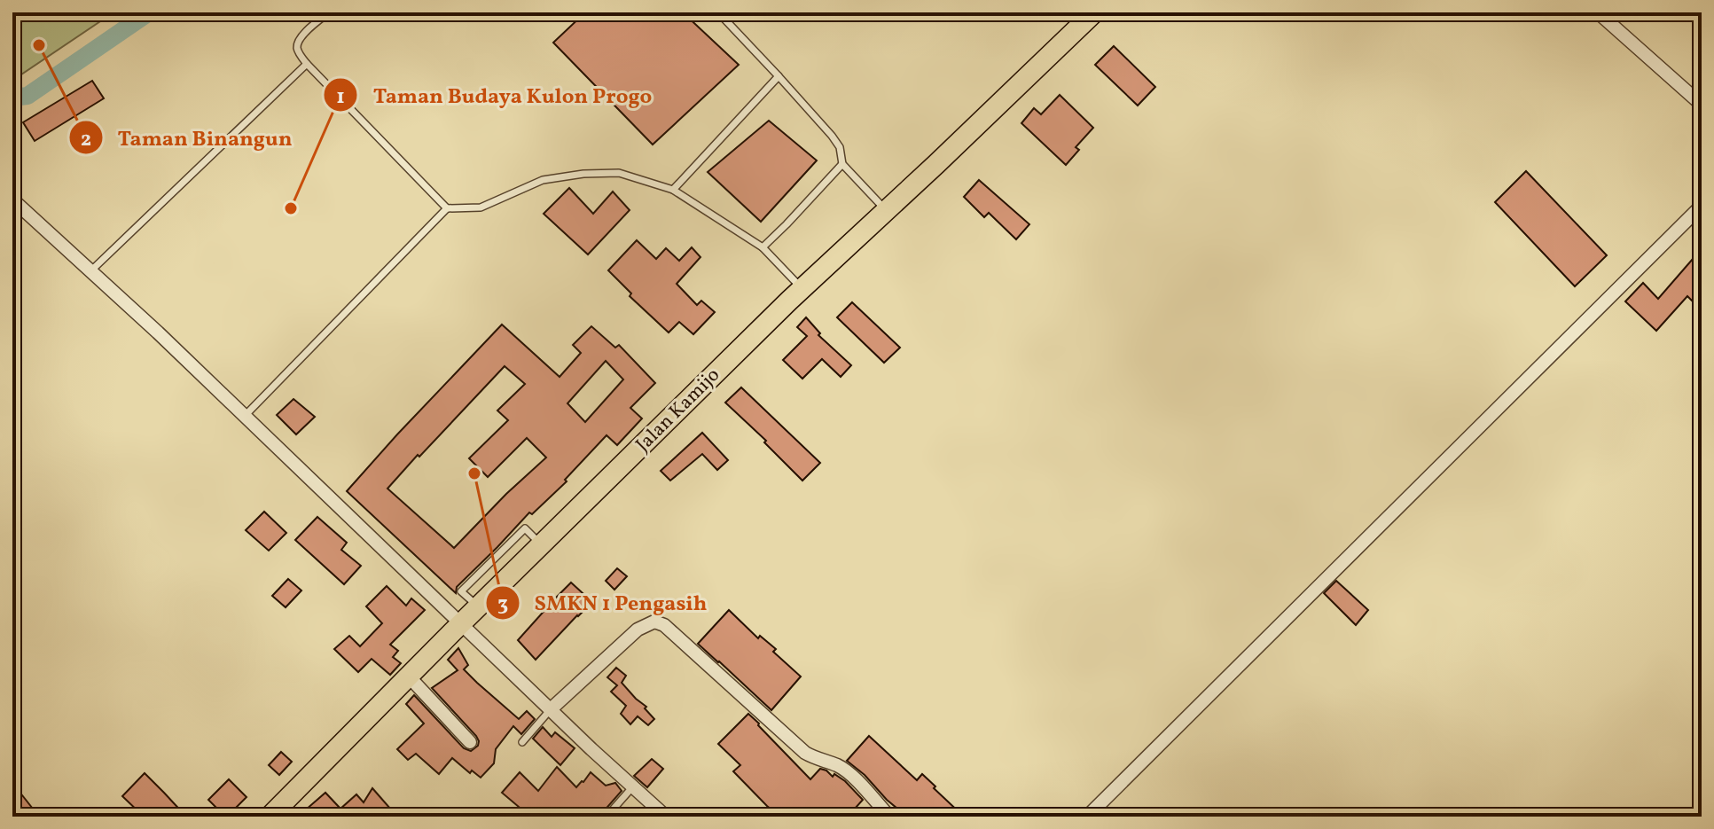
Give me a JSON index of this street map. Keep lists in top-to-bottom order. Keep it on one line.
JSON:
{"streets":{"main road":["Jalan Kamijo"]},"places":["Taman Binangun","Taman Budaya Kulon Progo","SMKN 1 Pengasih"]}
